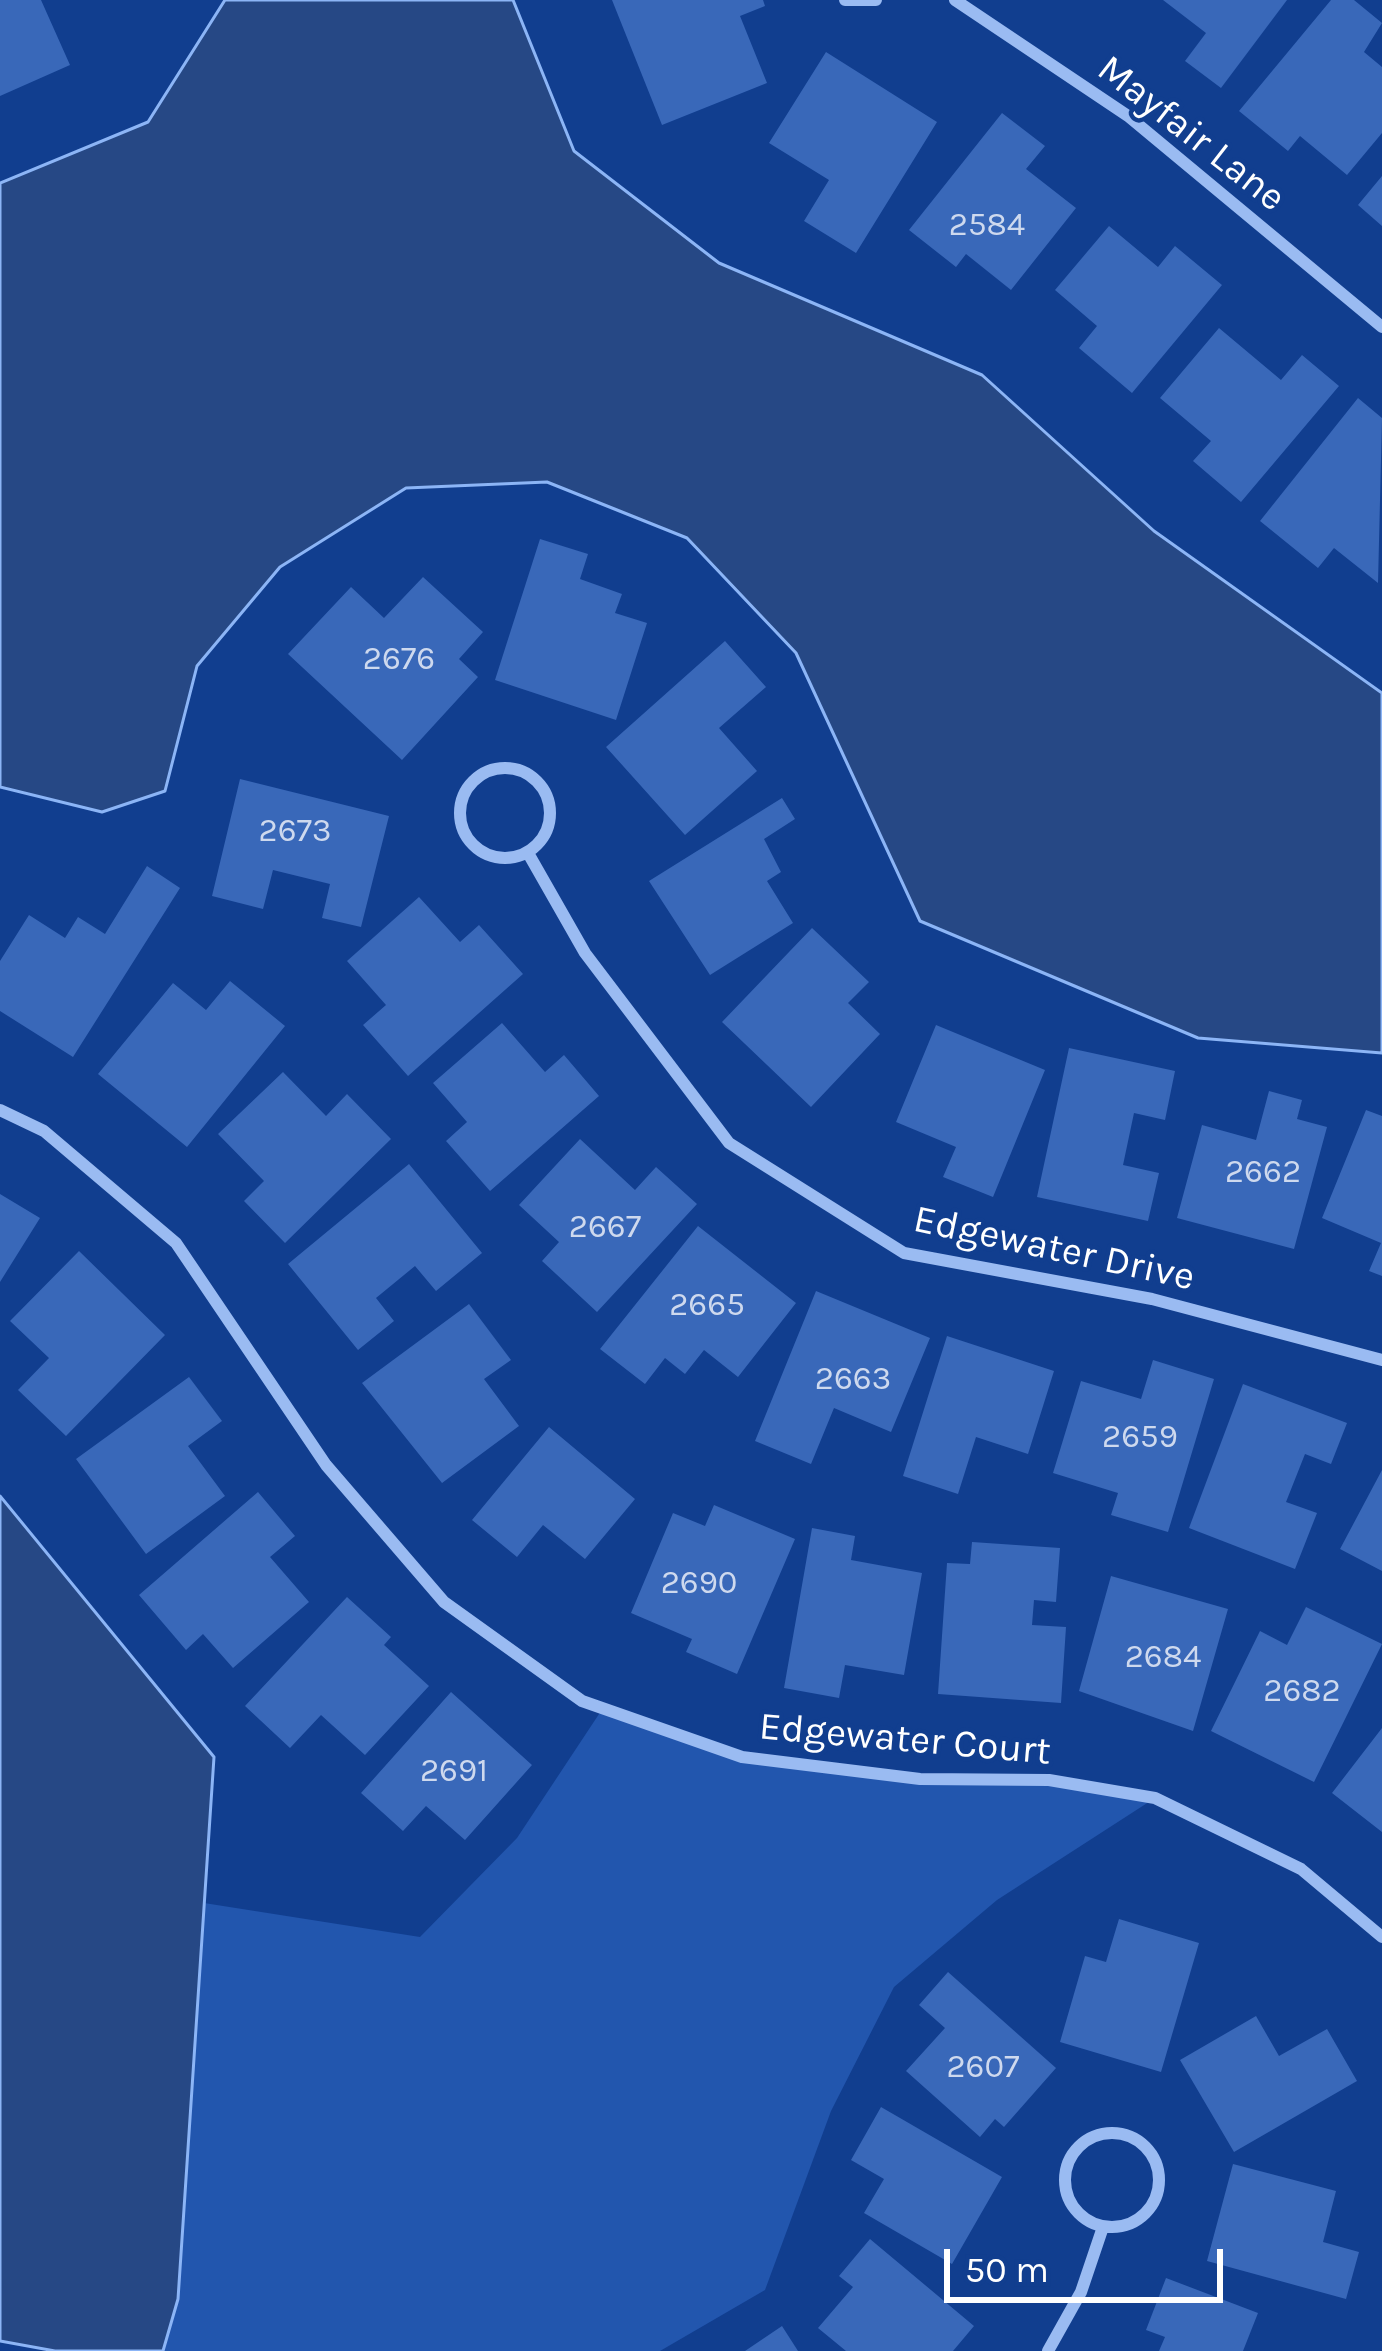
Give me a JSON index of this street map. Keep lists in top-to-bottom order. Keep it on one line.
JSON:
{"streets":{"street":["Mayfair Lane","Edgewater Drive","Edgewater Court"]},"house_numbers":["2584","2676","2673","2662","2667","2665","2663","2659","2690","2684","2682","2691","2607"],"scale_bar":"50 m"}
